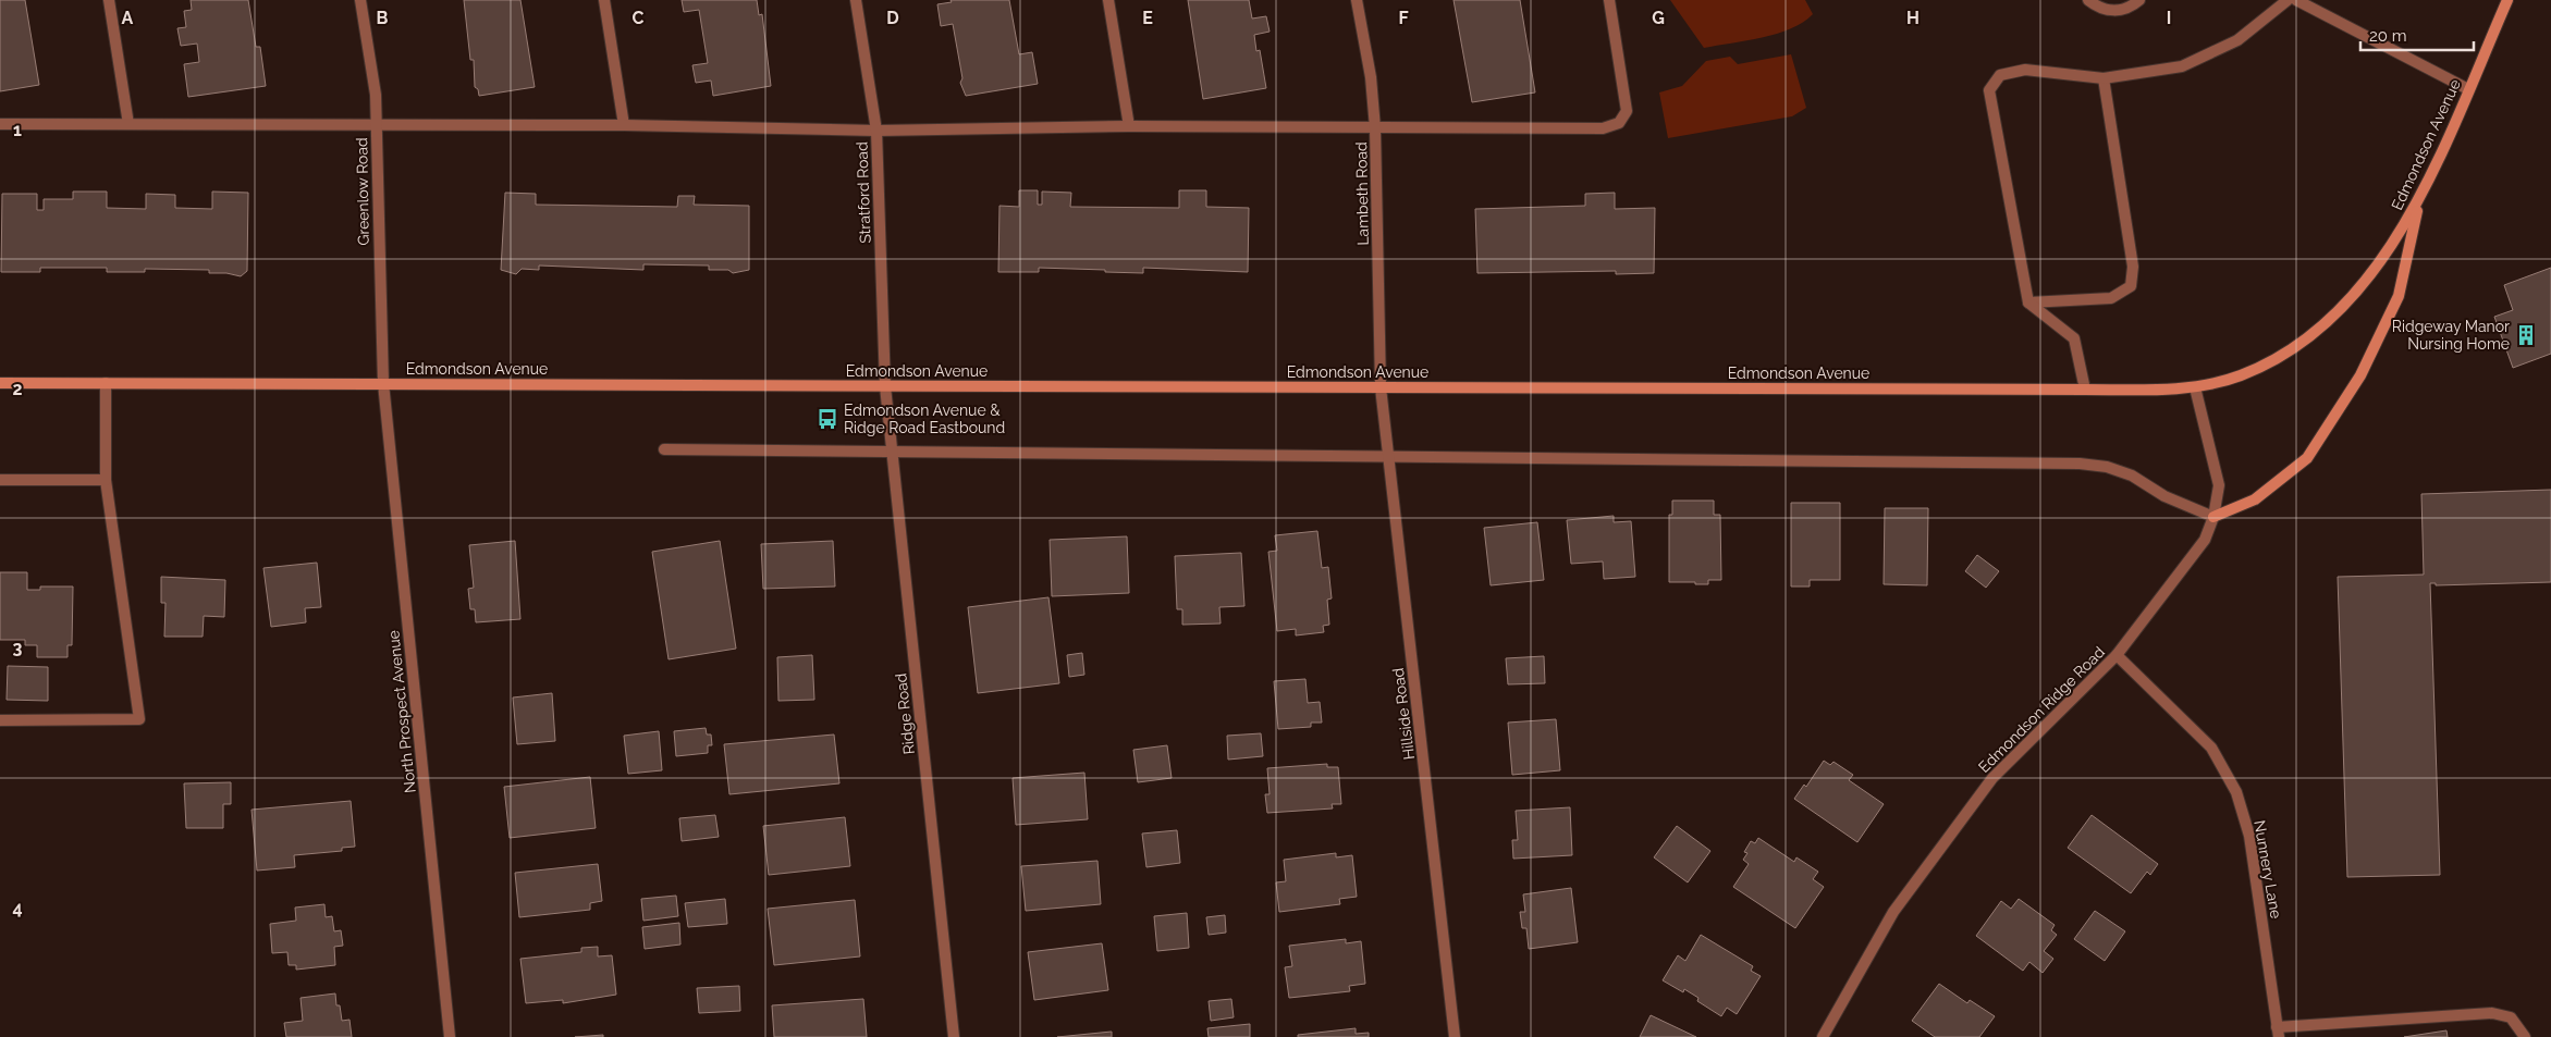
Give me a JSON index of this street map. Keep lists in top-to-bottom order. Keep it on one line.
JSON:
{"streets":{"main road":["Edmondson Avenue"],"street":["Greenlow Road","Stratford Road","Lambeth Road","Edmondson Ridge Road","North Prospect Avenue","Ridge Road","Hillside Road","Nunnery Lane"]},"crossings":[["Edmondson Avenue","Greenlow Road"],["Edmondson Avenue","Stratford Road"],["Edmondson Avenue","Lambeth Road"],["Edmondson Avenue","Edmondson Ridge Road"],["Edmondson Avenue","North Prospect Avenue"],["Edmondson Avenue","Ridge Road"],["Edmondson Avenue","Hillside Road"],["Greenlow Road","North Prospect Avenue"],["Stratford Road","Ridge Road"],["Lambeth Road","Hillside Road"],["Edmondson Ridge Road","Nunnery Lane"]],"places":{"building":["Ridgeway Manor Nursing Home"],"bus stop":["Edmondson Avenue & Ridge Road Eastbound"]},"scale_bar":"20 m","grid":{"columns":["A","B","C","D","E","F","G","H","I"],"rows":["1","2","3","4"]}}
